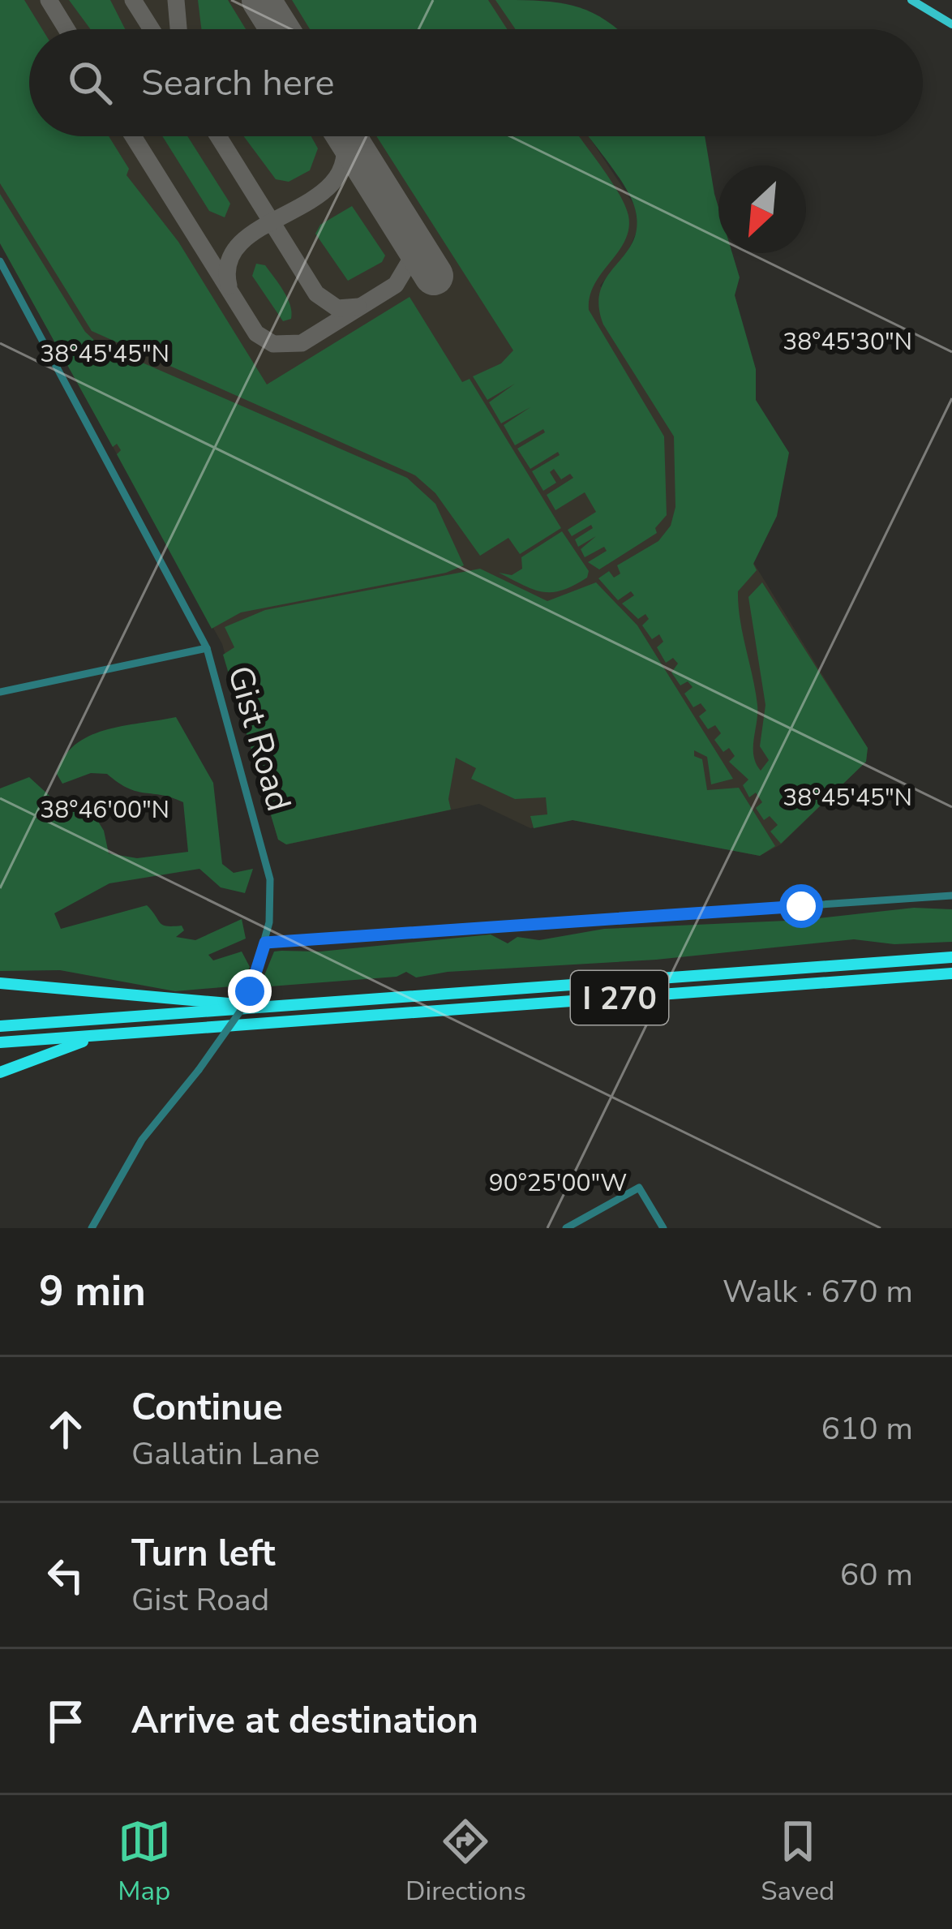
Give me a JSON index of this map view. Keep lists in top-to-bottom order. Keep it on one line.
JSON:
{"streets":{"highway":["I 270"],"street":["Gist Road"]},"north":"bottom left","page":{"search":"Search here","heading":["9 min","Walk · 670 m"],"list":[["Continue","Gallatin Lane","610 m"],["Turn left","Gist Road","60 m"],"Arrive at destination"],"nav":["Map","Directions","Saved"]},"coordinates":["38°45'30\"N","38°45'45\"N","38°46'00\"N","90°25'00\"W"]}
